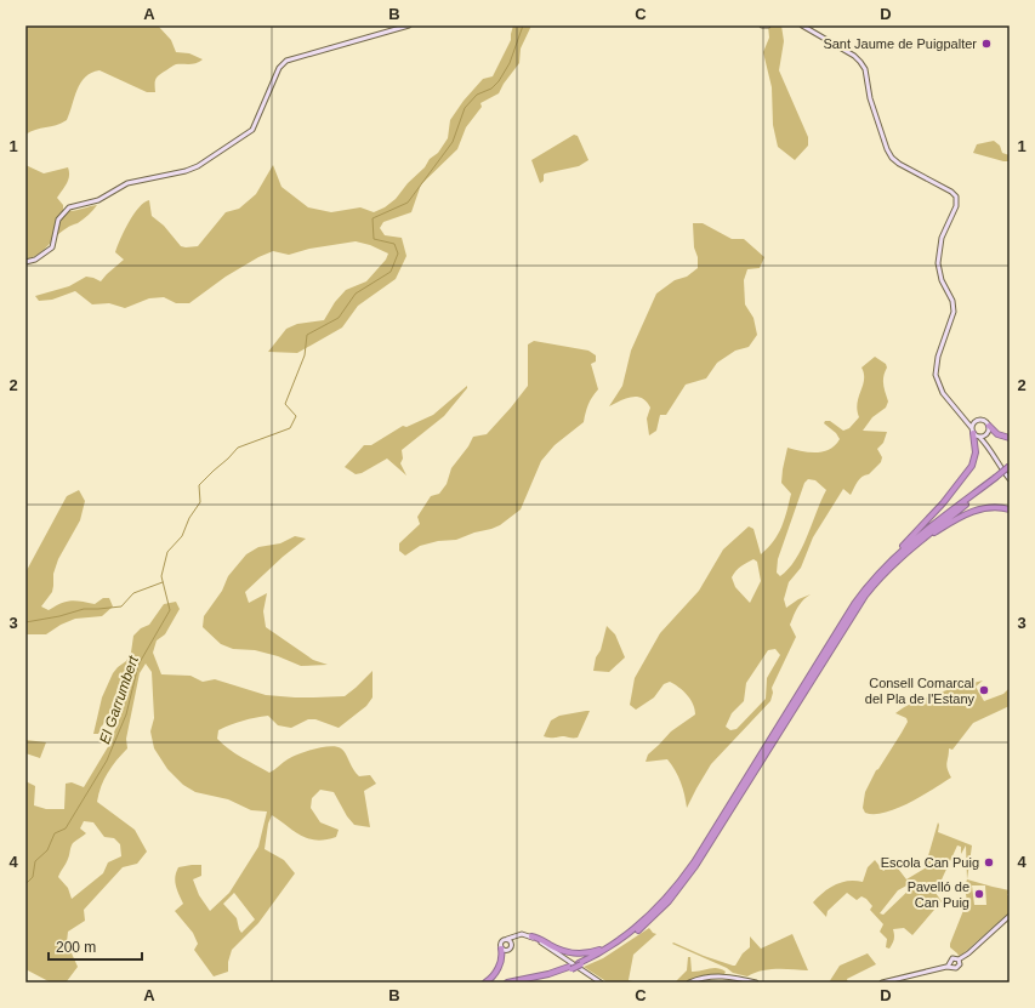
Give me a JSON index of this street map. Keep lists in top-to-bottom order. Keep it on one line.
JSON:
{"water":["El Garrumbert"],"places":["Sant Jaume de Puigpalter","Consell Comarcal del Pla de l'Estany","Escola Can Puig","Pavelló de Can Puig"],"scale_bar":"200 m","grid":{"columns":["A","B","C","D"],"rows":["1","2","3","4"]}}
